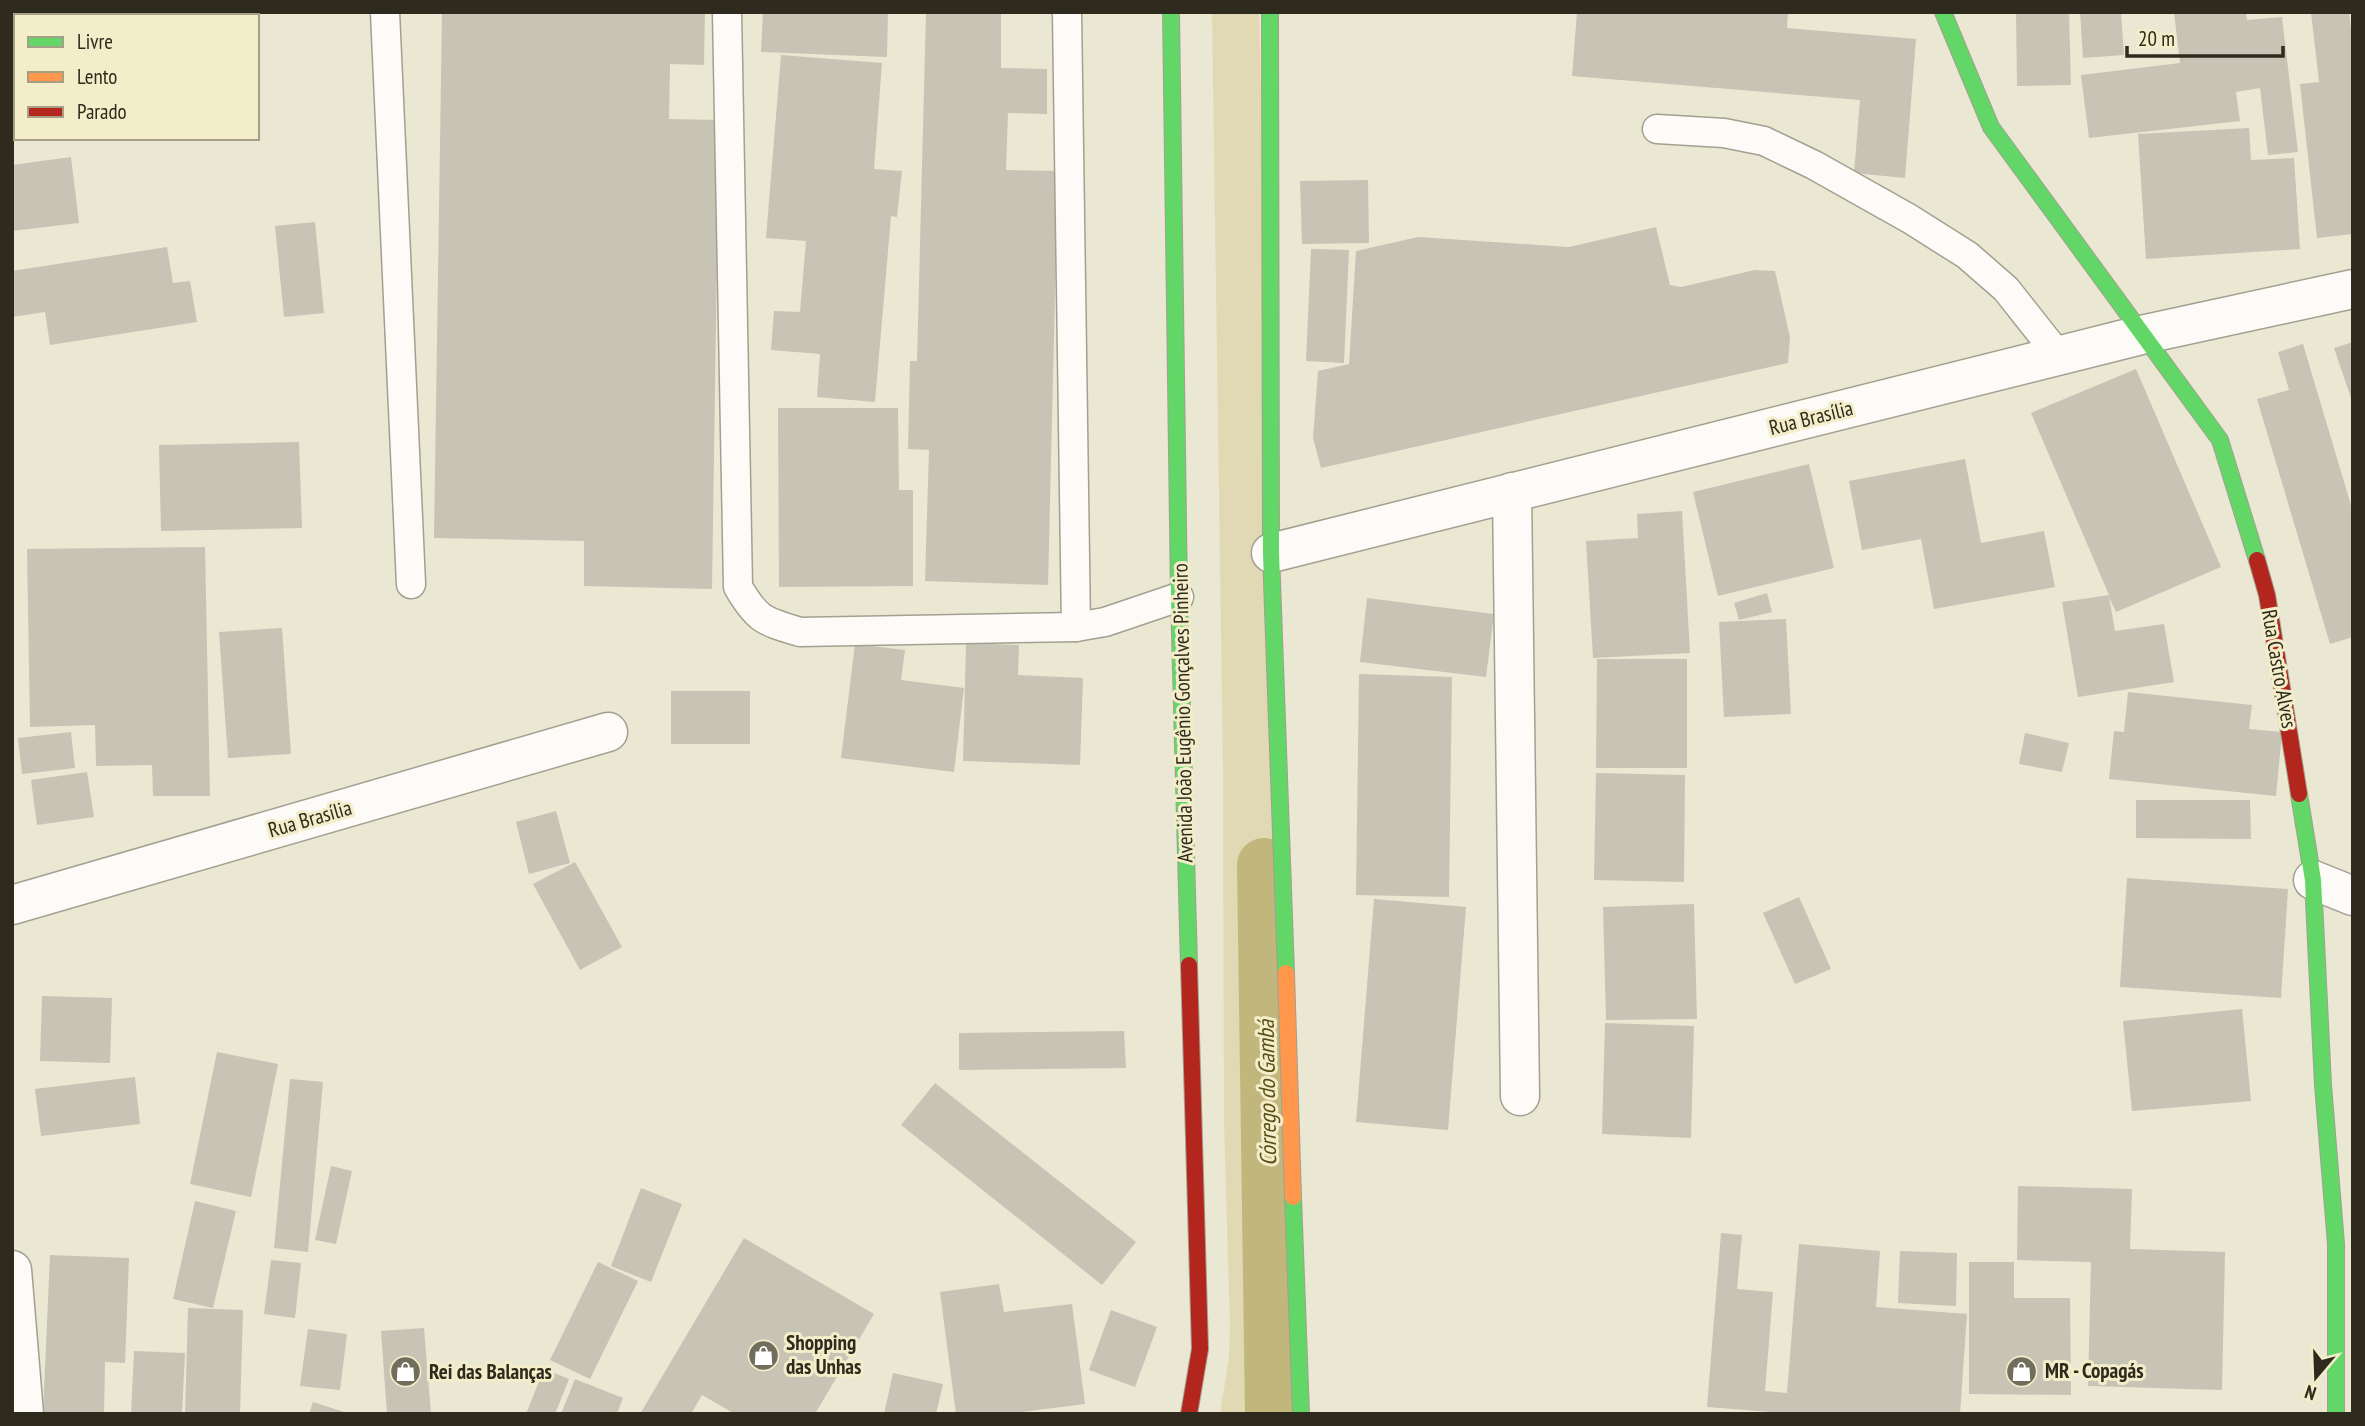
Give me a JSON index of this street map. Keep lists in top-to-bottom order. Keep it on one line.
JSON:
{"streets":{"street":["Rua Brasília","Rua Castro Alves","Avenida João Eugênio Gonçalves Pinheiro"]},"crossings":[["Rua Brasília","Rua Castro Alves"]],"water":["Córrego do Gambá"],"places":{"shop":["Shopping das Unhas","MR - Copagás","Rei das Balanças"]},"legend":["Livre","Lento","Parado"],"scale_bar":"20 m","north":"bottom"}
